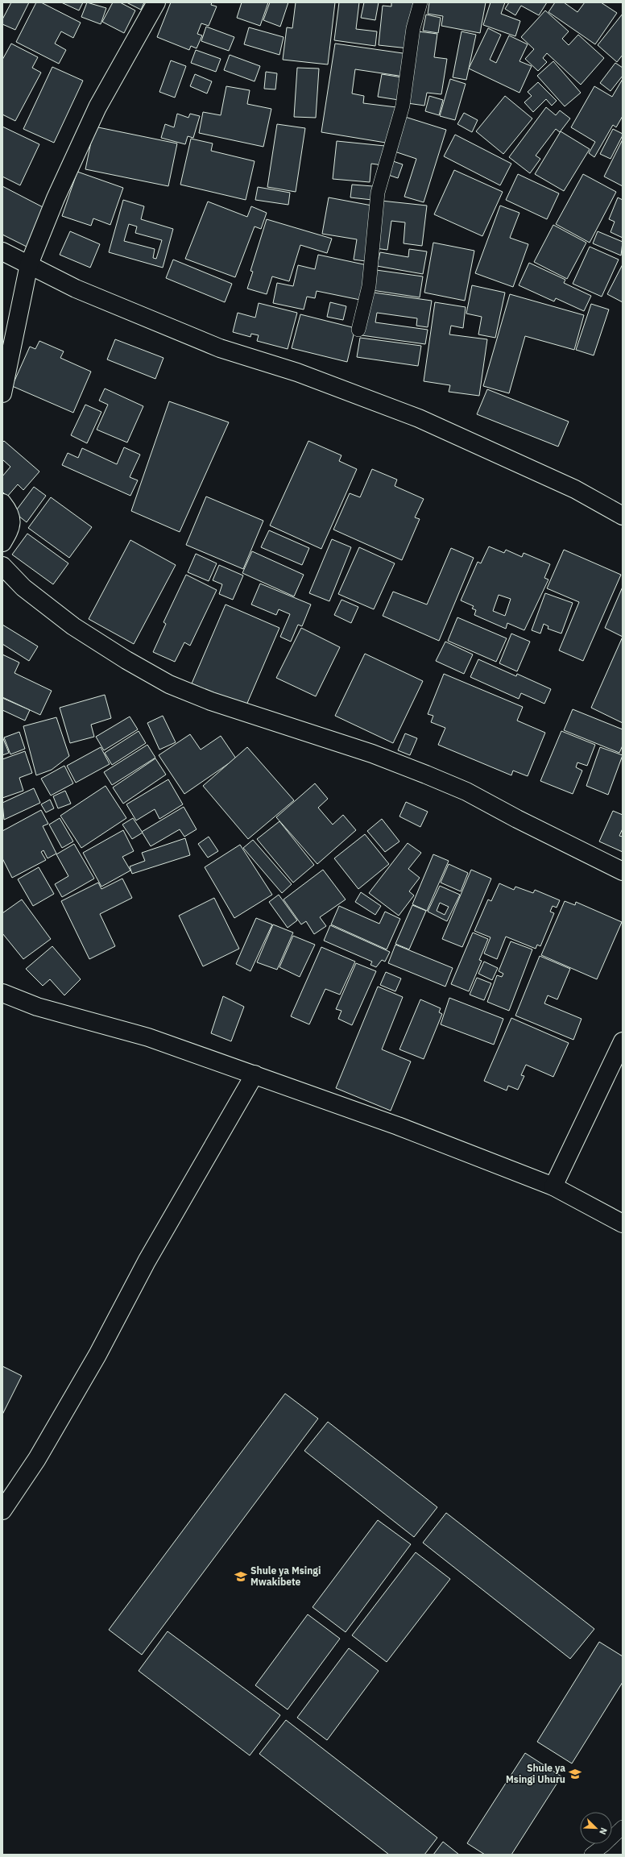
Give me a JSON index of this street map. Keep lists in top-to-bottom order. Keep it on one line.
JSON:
{"places":{"school or university":["Shule ya Msingi Mwakibete","Shule ya Msingi Uhuru"]},"north":"bottom right"}
